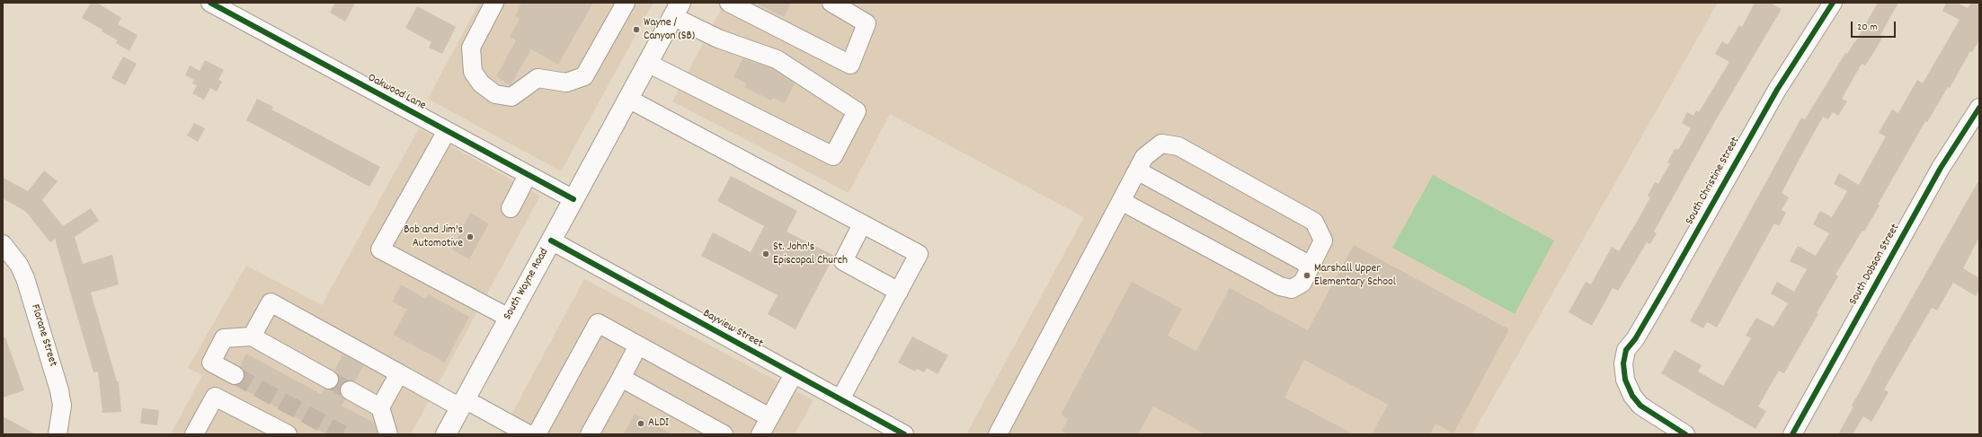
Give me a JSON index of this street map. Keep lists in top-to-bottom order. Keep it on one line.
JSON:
{"streets":{"main road":["South Wayne Road"],"street":["Oakwood Lane","South Christine Street","South Dobson Street","Bayview Street","Florane Street"]},"crossings":[["Oakwood Lane","South Wayne Road"],["South Wayne Road","Bayview Street"]],"places":["Wayne / Canyon (SB)","Bob and Jim's Automotive","St. John's Episcopal Church","Marshall Upper Elementary School","ALDI"],"scale_bar":"20 m"}
